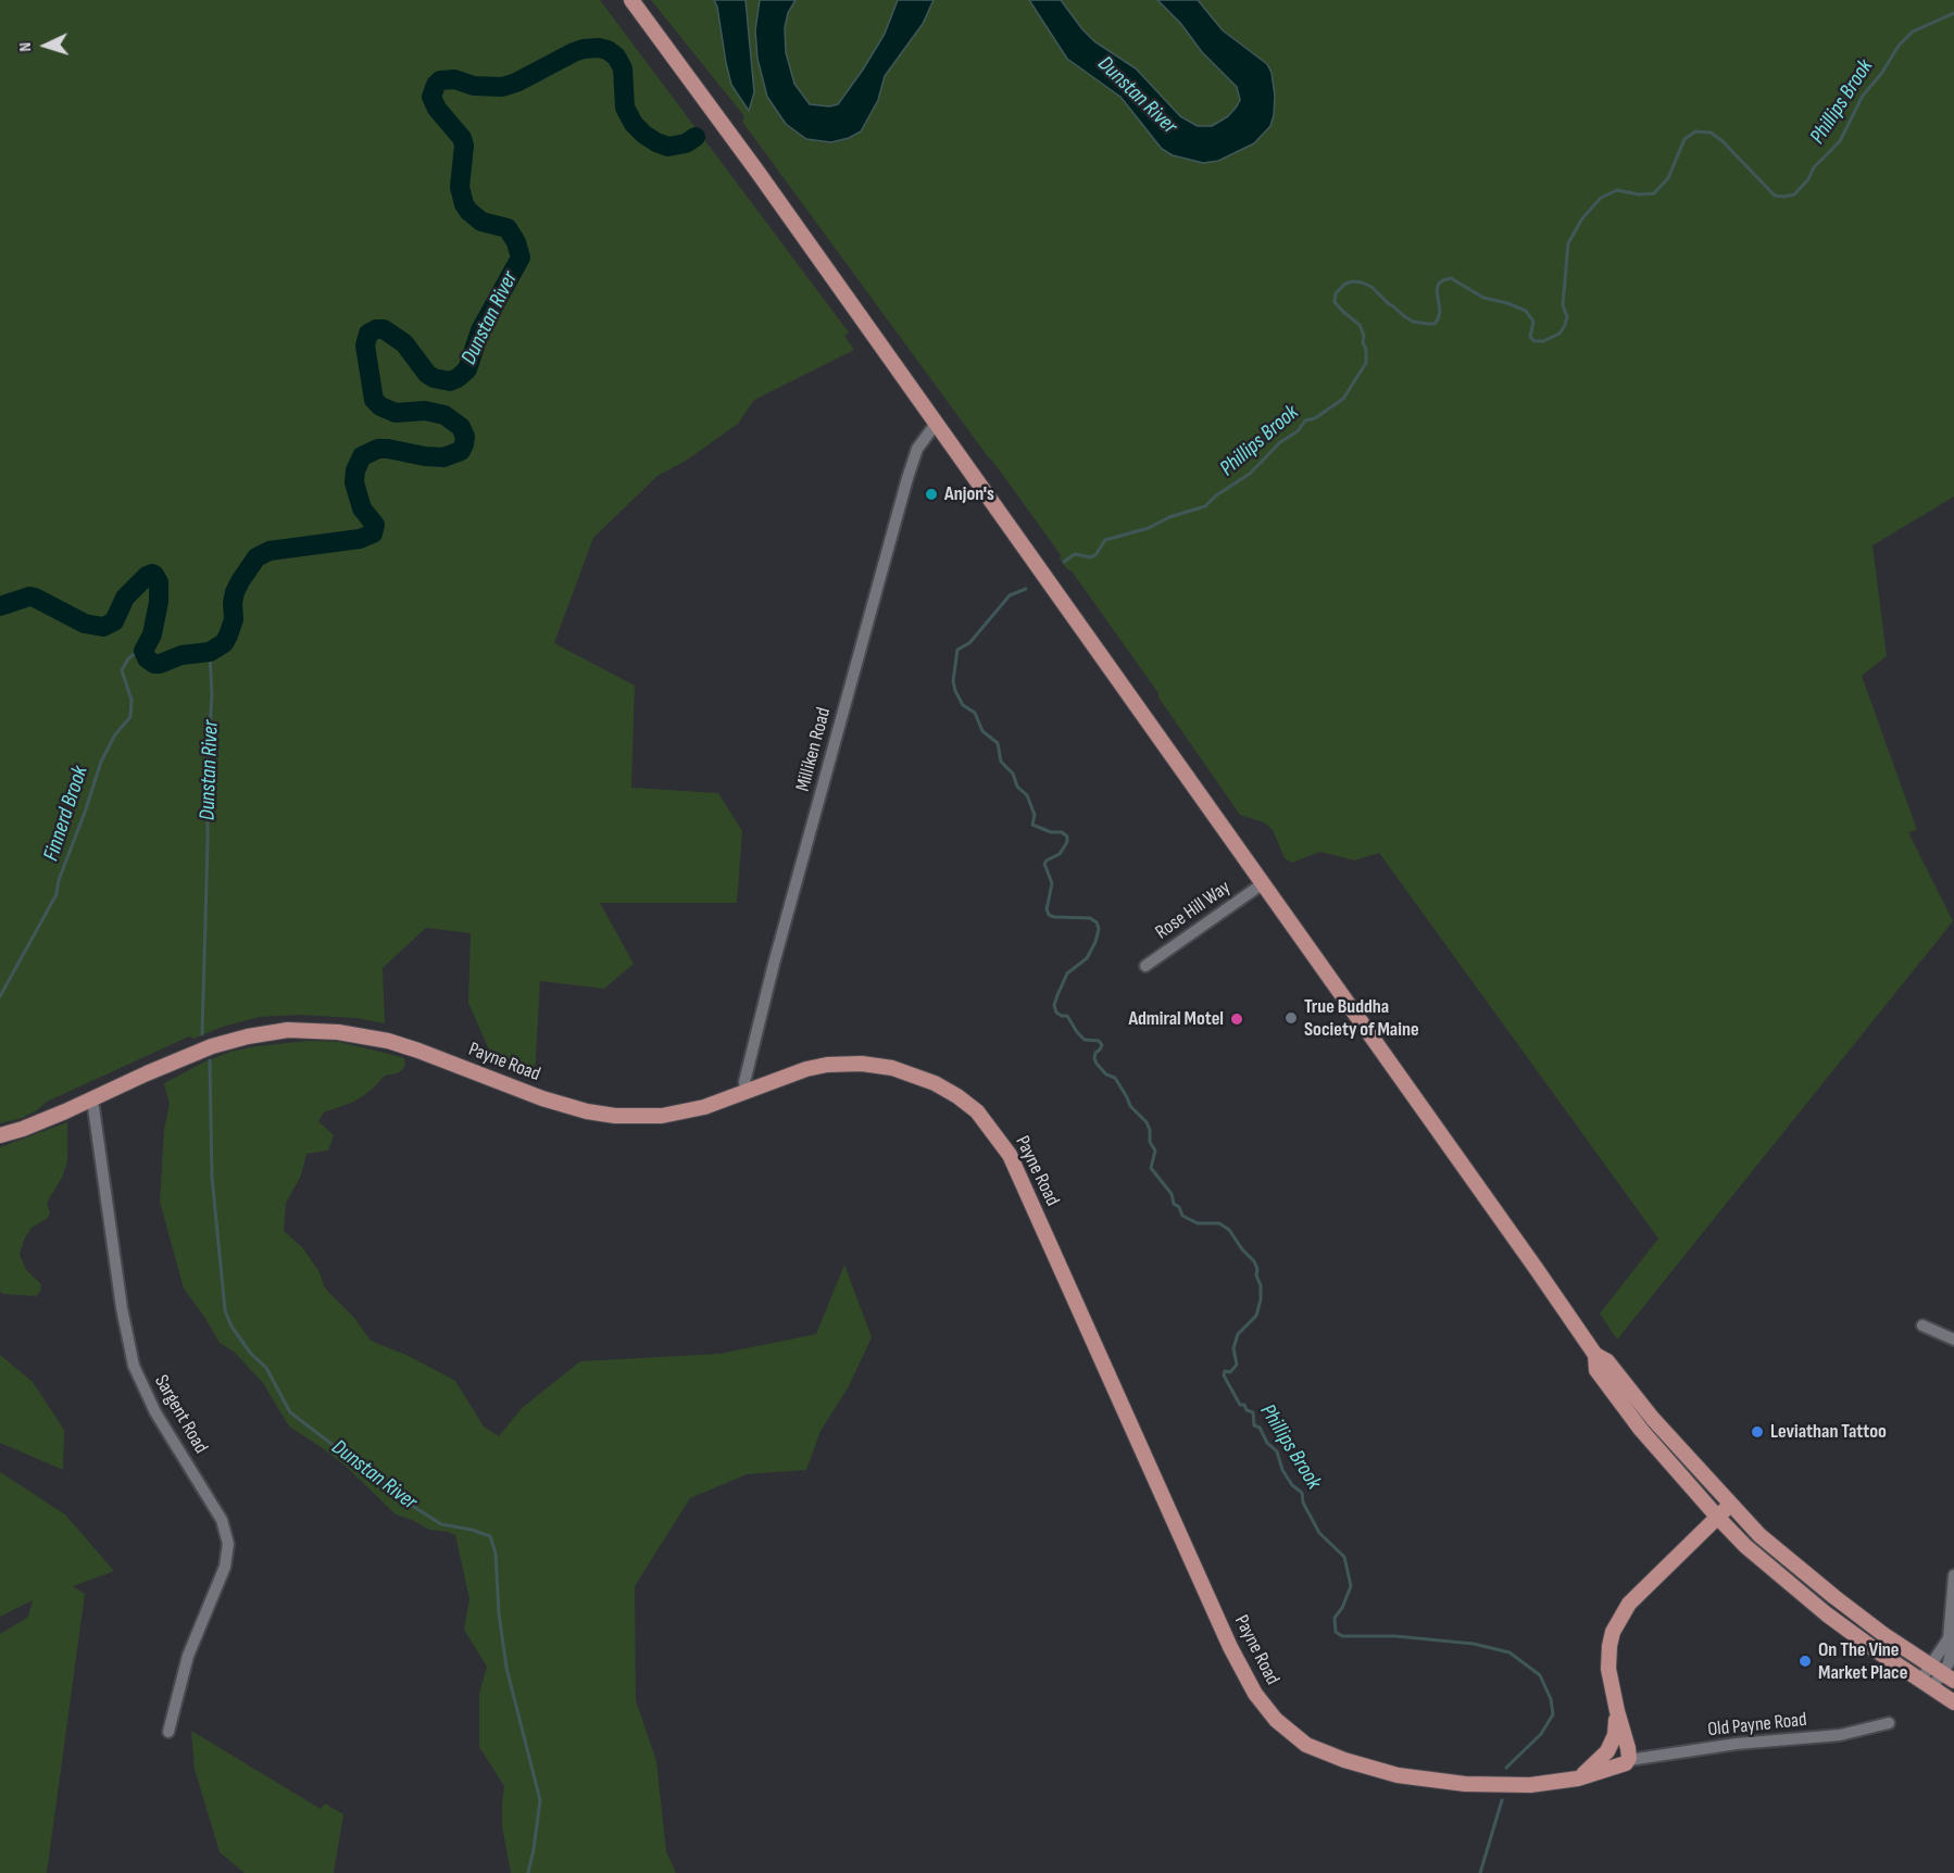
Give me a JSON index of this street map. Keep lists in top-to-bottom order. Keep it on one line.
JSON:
{"streets":{"main road":["Payne Road"],"street":["Milliken Road","Rose Hill Way","Sargent Road","Old Payne Road"]},"crossings":[["Milliken Road","Payne Road"],["Payne Road","Sargent Road"],["Payne Road","Old Payne Road"]],"water":["Dunstan River","Phillips Brook","Finnerd Brook"],"places":["Anjon's","True Buddha Society of Maine","Admiral Motel","Leviathan Tattoo","On The Vine Market Place"],"north":"left"}
